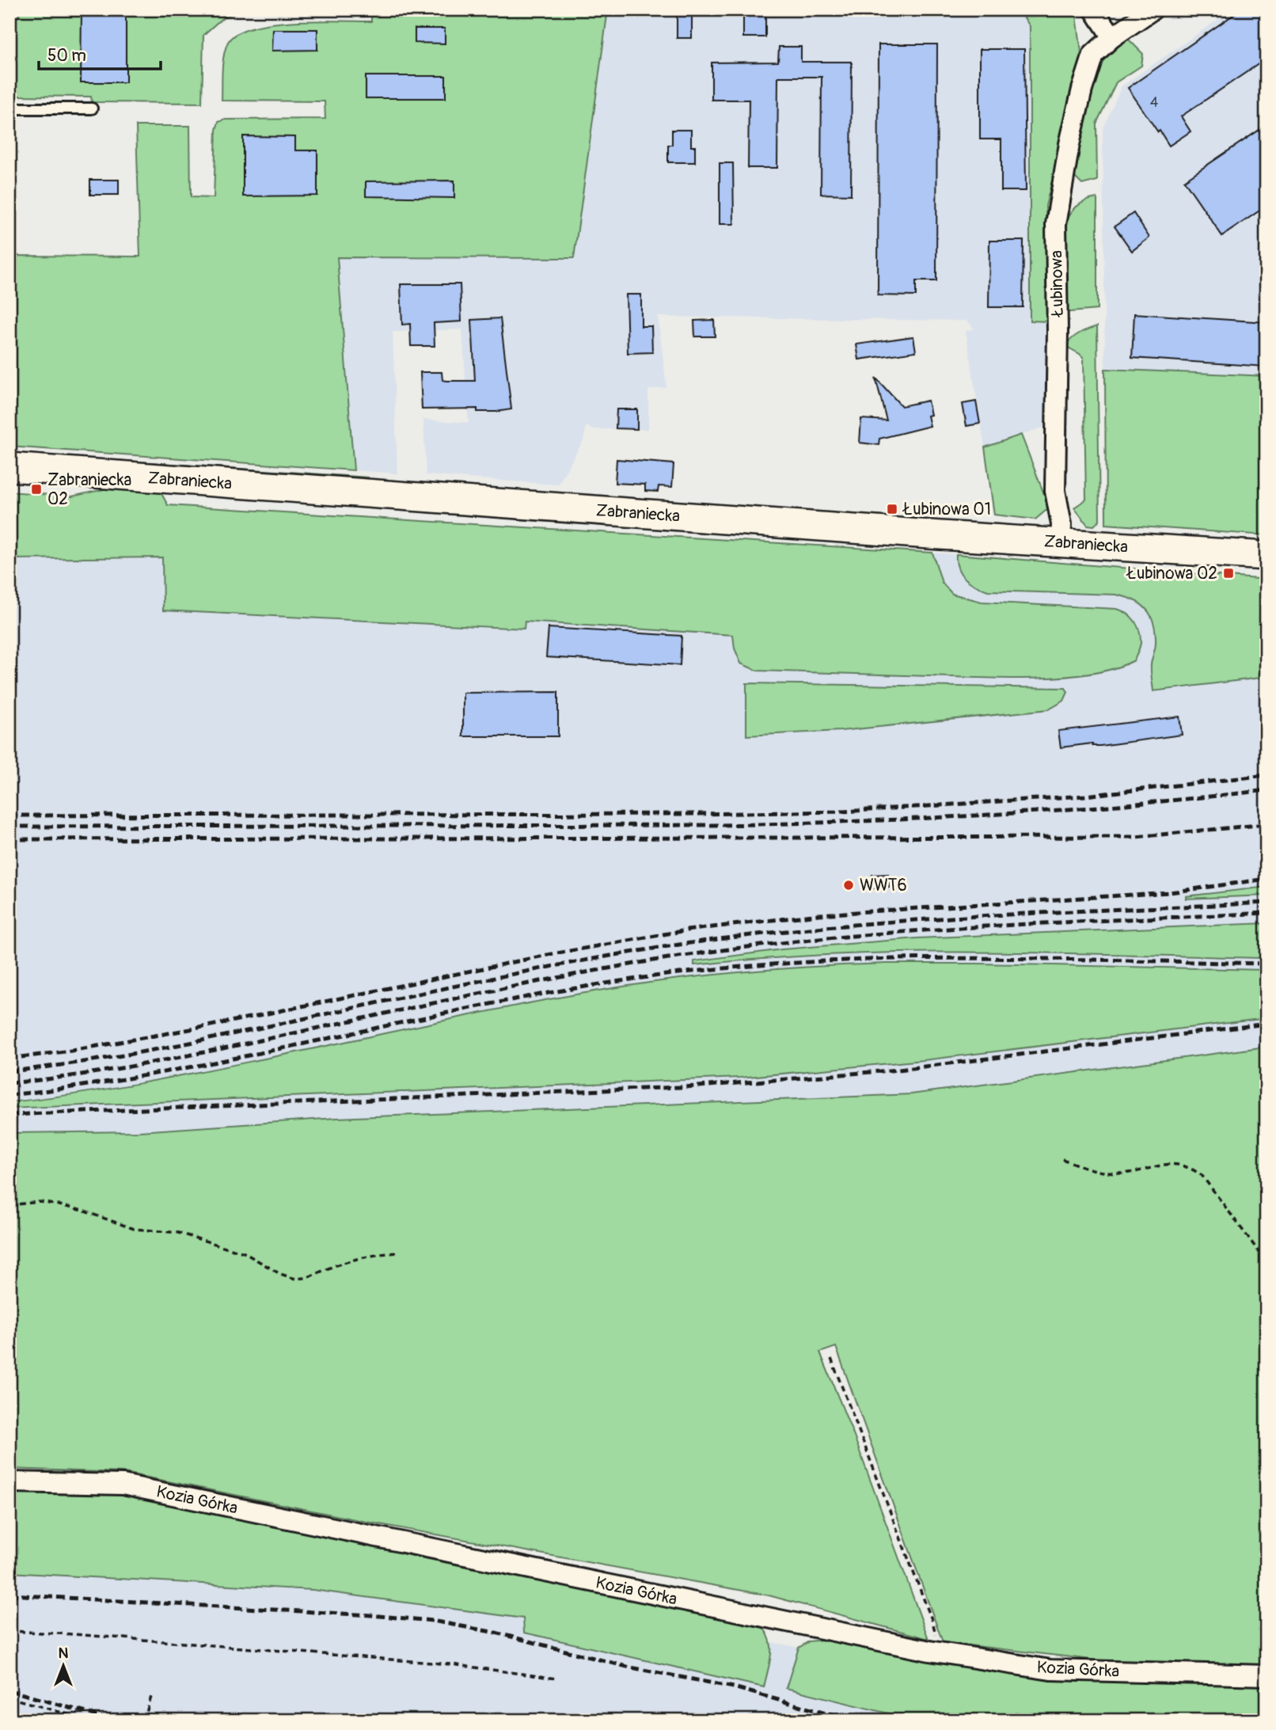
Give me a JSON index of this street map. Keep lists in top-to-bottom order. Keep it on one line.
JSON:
{"streets":{"main road":["Zabraniecka"],"street":["Łubinowa","Kozia Górka"]},"crossings":[["Łubinowa","Zabraniecka"]],"places":{"transit":["Zabraniecka 02","Łubinowa 01","Łubinowa 02"],"other":["WWT6"]},"house_numbers":["4"],"scale_bar":"50 m","north":"top"}
